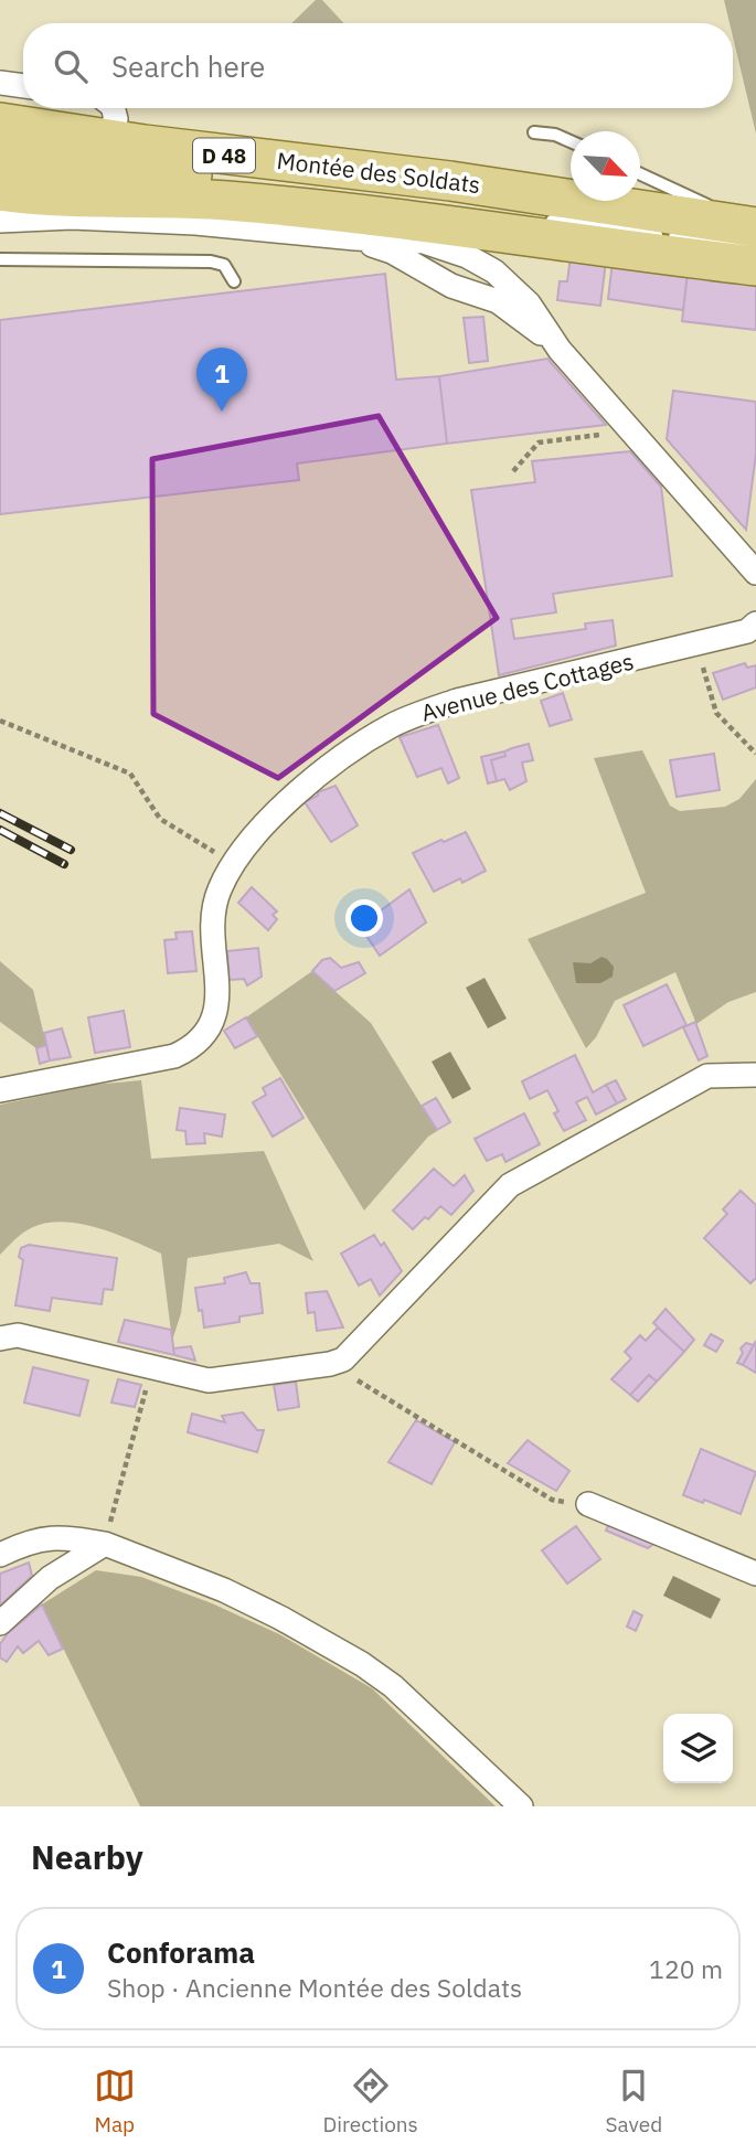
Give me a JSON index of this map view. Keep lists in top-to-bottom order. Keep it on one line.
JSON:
{"streets":{"main road":["D 48","Montée des Soldats"],"street":["Avenue des Cottages"]},"north":"bottom right","page":{"search":"Search here","pins":"1","heading":"Nearby","list":[{"mark":"1","name":"Conforama","note":"Shop · Ancienne Montée des Soldats","value":"120 m"}],"nav":["Map","Directions","Saved"]}}
